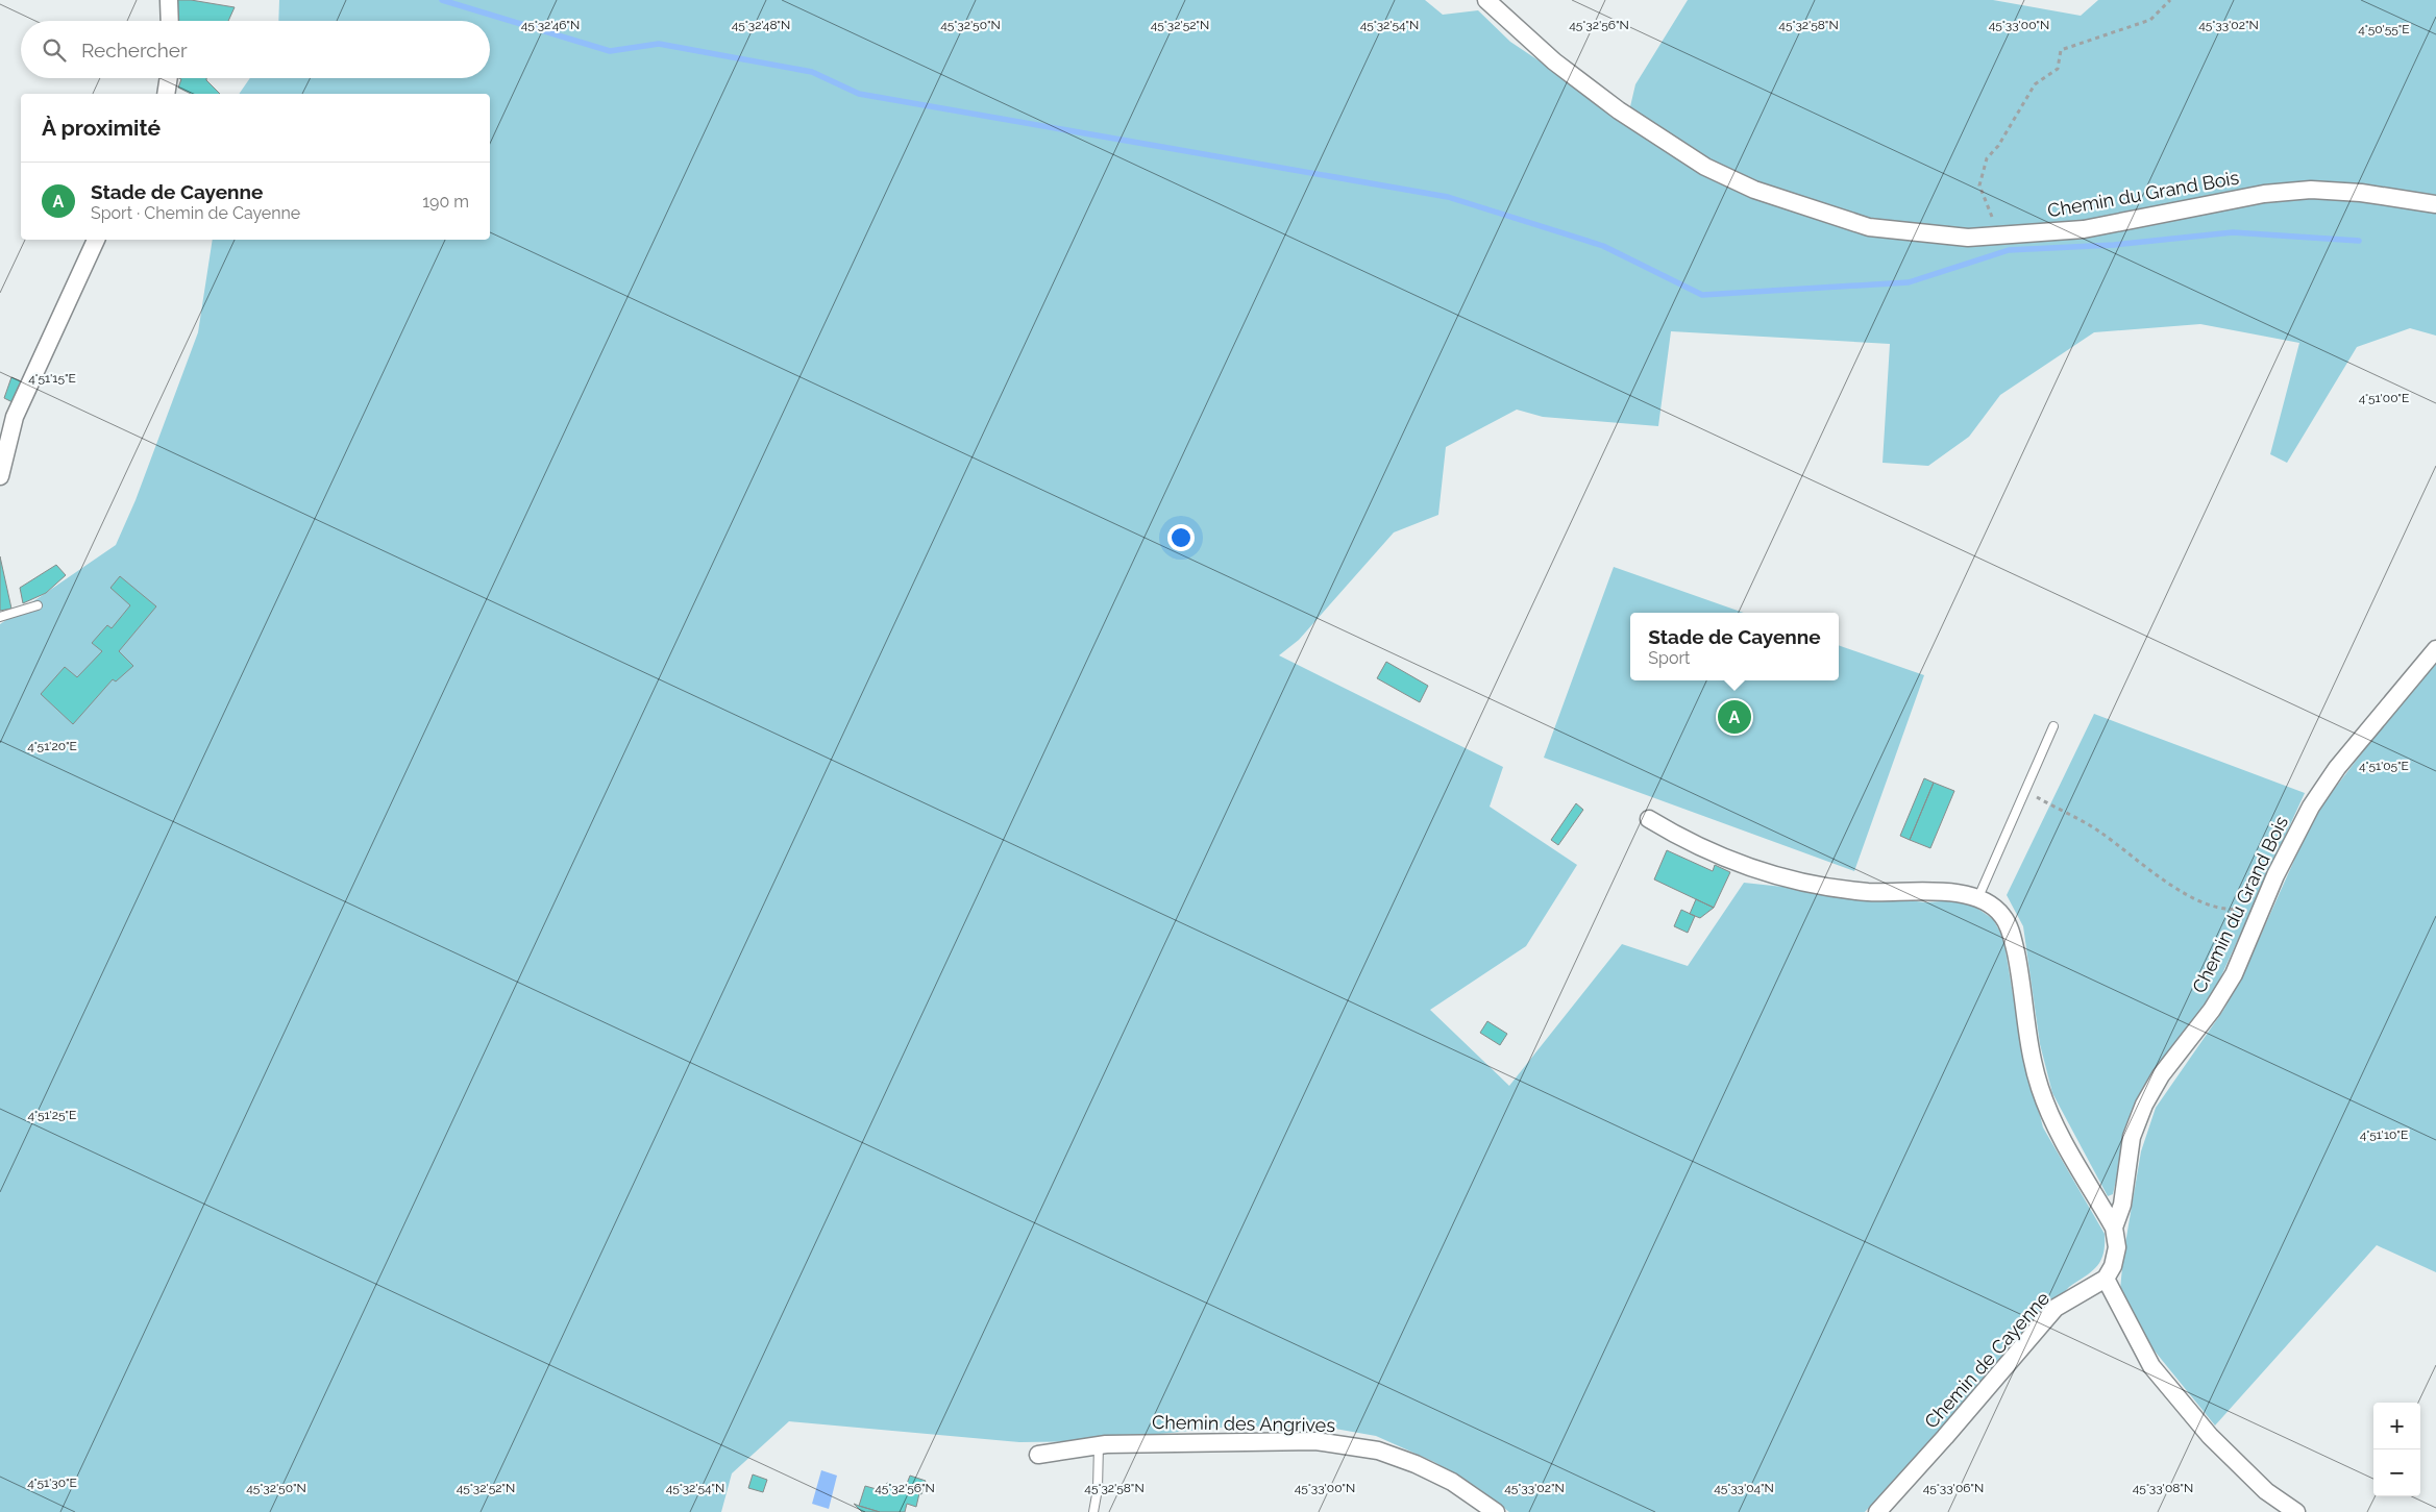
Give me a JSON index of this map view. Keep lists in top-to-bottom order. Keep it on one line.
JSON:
{"streets":{"street":["Chemin du Grand Bois","Chemin de Cayenne","Chemin des Angrives"]},"page":{"search":"Rechercher","heading":"À proximité","list":[{"mark":"A","name":"Stade de Cayenne","note":"Sport · Chemin de Cayenne","value":"190 m"}],"popup":["Stade de Cayenne","Sport"],"pins":"A","map_buttons":["+","−"]},"coordinates":["45°32'46\"N","45°32'48\"N","45°32'50\"N","45°32'52\"N","45°32'54\"N","45°32'58\"N","45°33'00\"N","45°33'02\"N","45°32'56\"N","4°50'55\"E","4°51'15\"E","4°51'00\"E","4°51'20\"E","4°51'05\"E","4°51'25\"E","4°51'10\"E","4°51'30\"E","45°33'04\"N","45°33'06\"N","45°33'08\"N"]}
